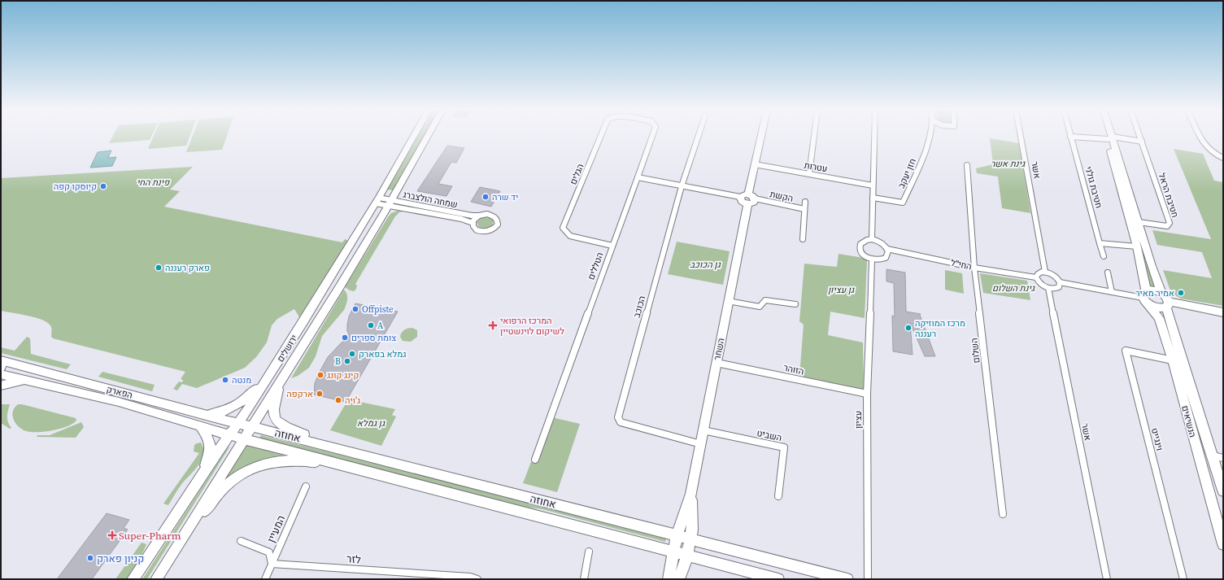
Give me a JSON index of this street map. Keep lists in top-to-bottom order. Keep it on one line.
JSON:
{"streets":{"main road":["ירושלים","השחר","הפארק","הנשיאים","אחוזה"],"street":["עטרות","אשר","חזן יעקב","הגלים","חטיבת גולני","חטיבת הראל","הקשת","שמחה הולצברג","החי\"ל","הטללים","הכוכב","השלום","הזוהר","עציון","השביט","וינגייט","המעיין","לזר"]},"crossings":[["עטרות","השחר"],["הגלים","הטללים"],["חטיבת הראל","הנשיאים"],["הקשת","השחר"],["שמחה הולצברג","ירושלים"],["החי\"ל","השלום"],["החי\"ל","עציון"],["הכוכב","השחר"],["ירושלים","הפארק"],["ירושלים","אחוזה"],["השחר","הזוהר"],["השחר","אחוזה"],["השחר","השביט"],["הזוהר","עציון"],["הפארק","אחוזה"],["הנשיאים","וינגייט"],["המעיין","לזר"]],"parks":["גינת אשר","פינת החי","גן הכוכב","גינת השלום","גן עציון","גן גמלא"],"places":{"other":["קיוסקו קפה","יד שרה","פארק רעננה","אמיר מאיר","Offpiste","A","מרכז המוזיקה רעננה","צומת ספרים","גמלא בפארק","B","קינג קונג","מנטה","ארקפה","ג'ויה","קניון פארק"],"health":["המרכז הרפואי לשיקום לוינשטיין","Super-Pharm"]}}
